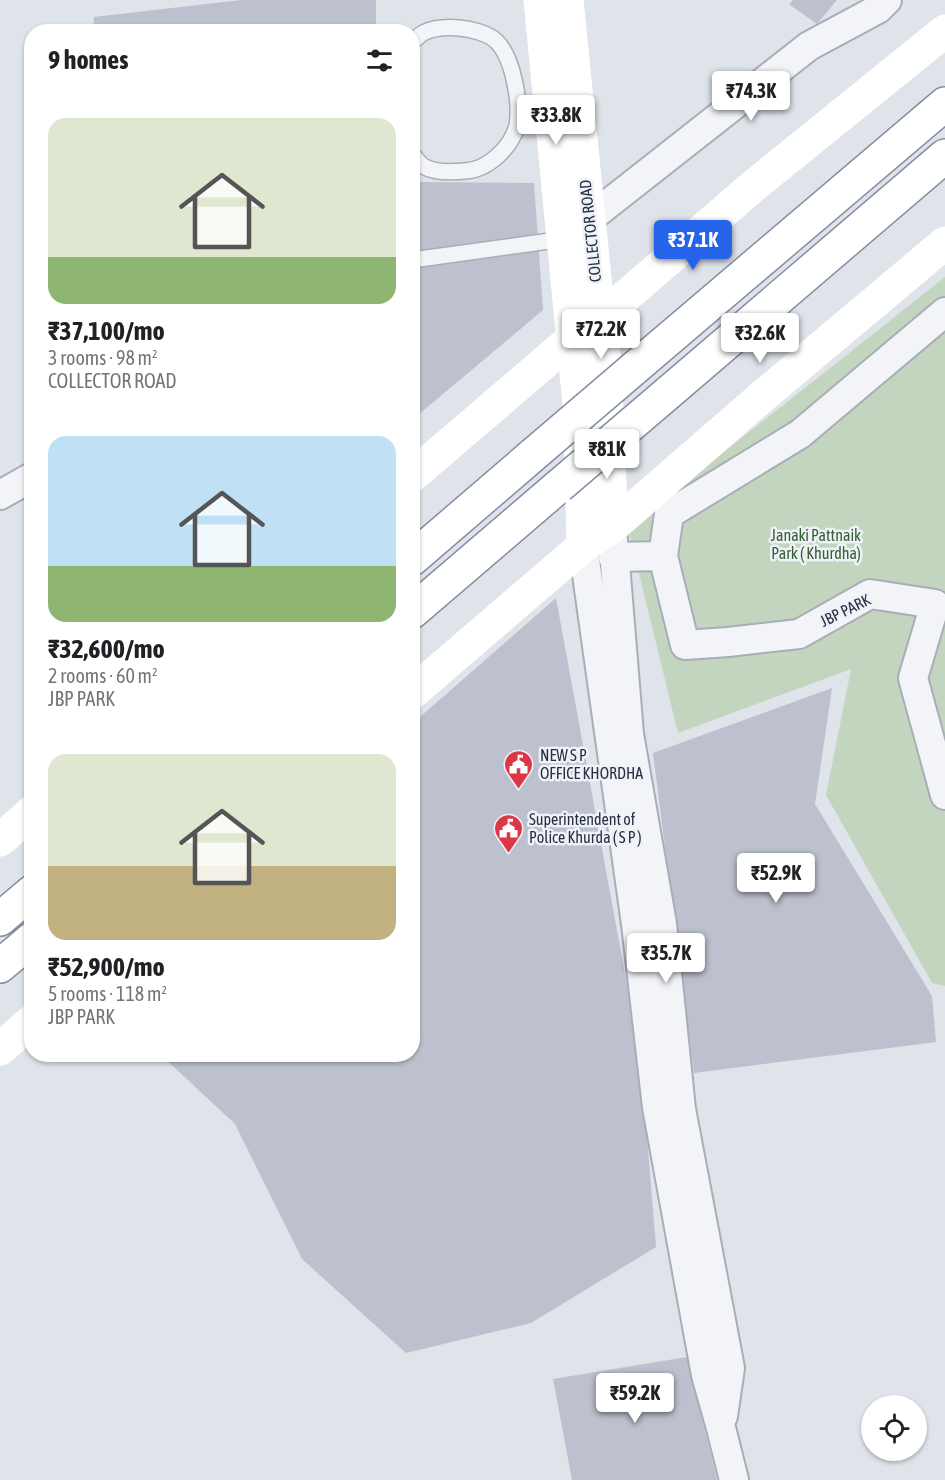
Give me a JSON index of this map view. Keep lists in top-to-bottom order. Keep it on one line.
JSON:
{"streets":{"main road":["COLLECTOR ROAD"],"street":["JBP PARK"]},"parks":["Janaki Pattnaik Park ( Khurdha)"],"places":{"public building":["NEW S P OFFICE KHORDHA","Superintendent of Police Khurda ( S P )"]},"page":{"heading":"9 homes","price":["₹74.3K","₹33.8K","₹37.1K","₹72.2K","₹32.6K","₹81K","₹52.9K","₹35.7K","₹59.2K"],"list":[{"name":"₹37,100/mo","note":"3 rooms · 98 m² · COLLECTOR ROAD"},{"name":"₹32,600/mo","note":"2 rooms · 60 m² · JBP PARK"},{"name":"₹52,900/mo","note":"5 rooms · 118 m² · JBP PARK"}]}}
